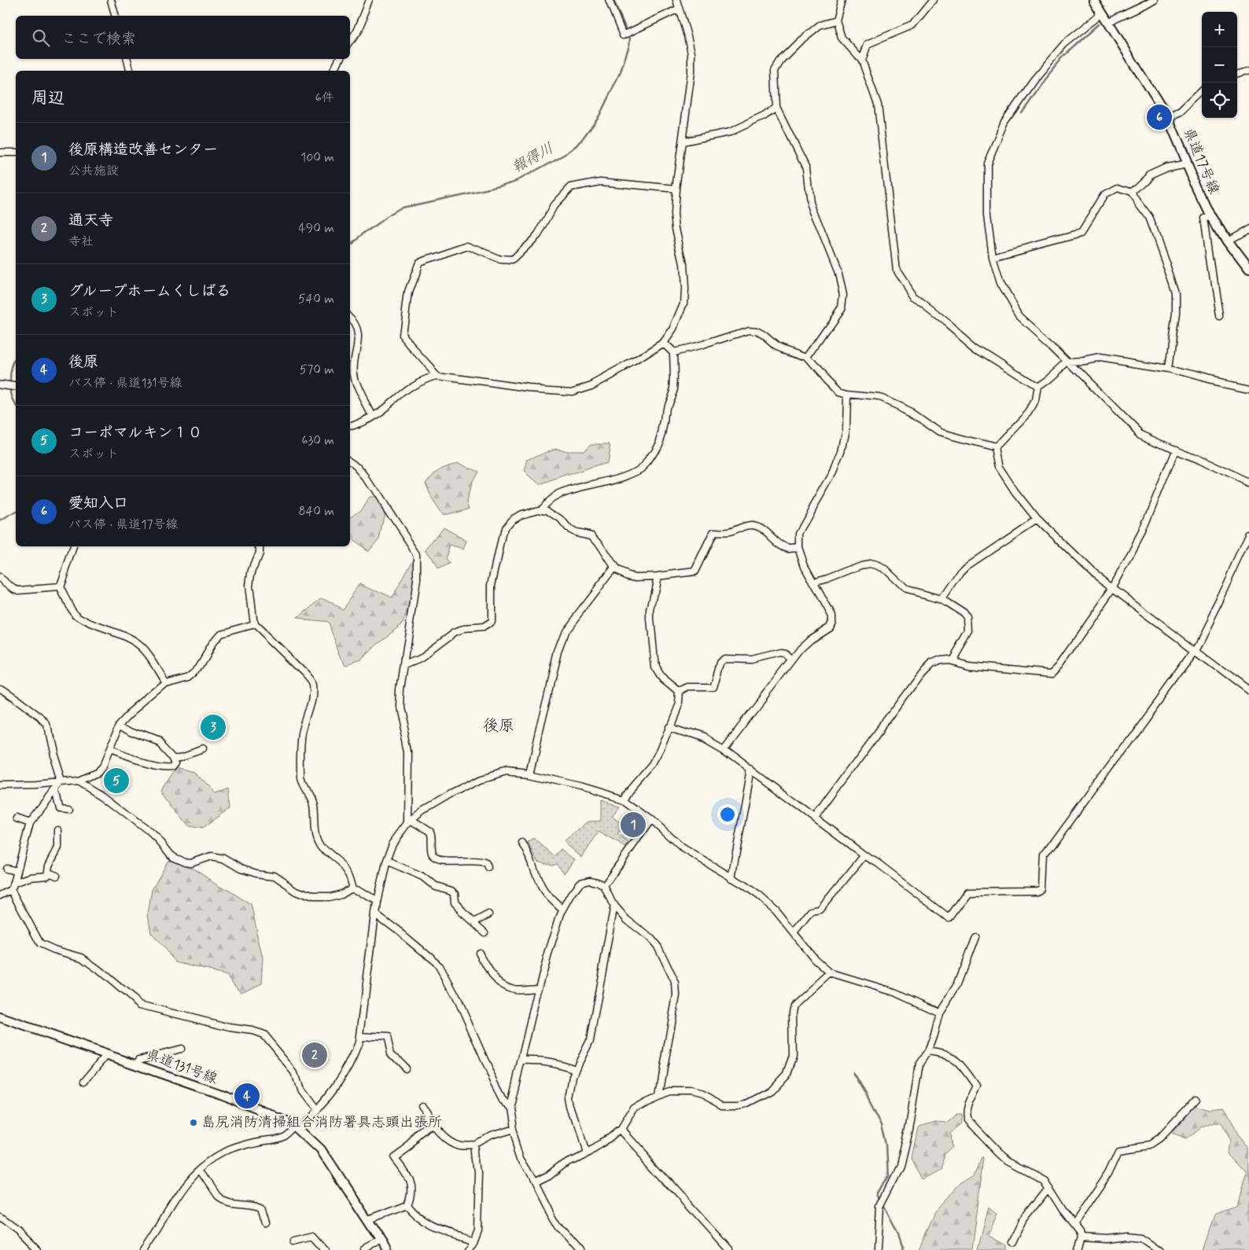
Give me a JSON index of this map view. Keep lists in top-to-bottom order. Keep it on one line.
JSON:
{"streets":{"main road":["県道17号線","県道131号線"]},"districts":["後原"],"water":["報得川"],"places":["島尻消防清掃組合消防署具志頭出張所"],"page":{"map_buttons":["+","−"],"search":"ここで検索","heading":["周辺","6件"],"pins":["6","3","5","1","2","4"],"list":[{"mark":"1","name":"後原構造改善センター","note":"公共施設","value":"100 m"},{"mark":"2","name":"通天寺","note":"寺社","value":"490 m"},{"mark":"3","name":"グループホームくしばる","note":"スポット","value":"540 m"},{"mark":"4","name":"後原","note":"バス停 · 県道131号線","value":"570 m"},{"mark":"5","name":"コーポマルキン１０","note":"スポット","value":"630 m"},{"mark":"6","name":"愛知入口","note":"バス停 · 県道17号線","value":"840 m"}]}}
